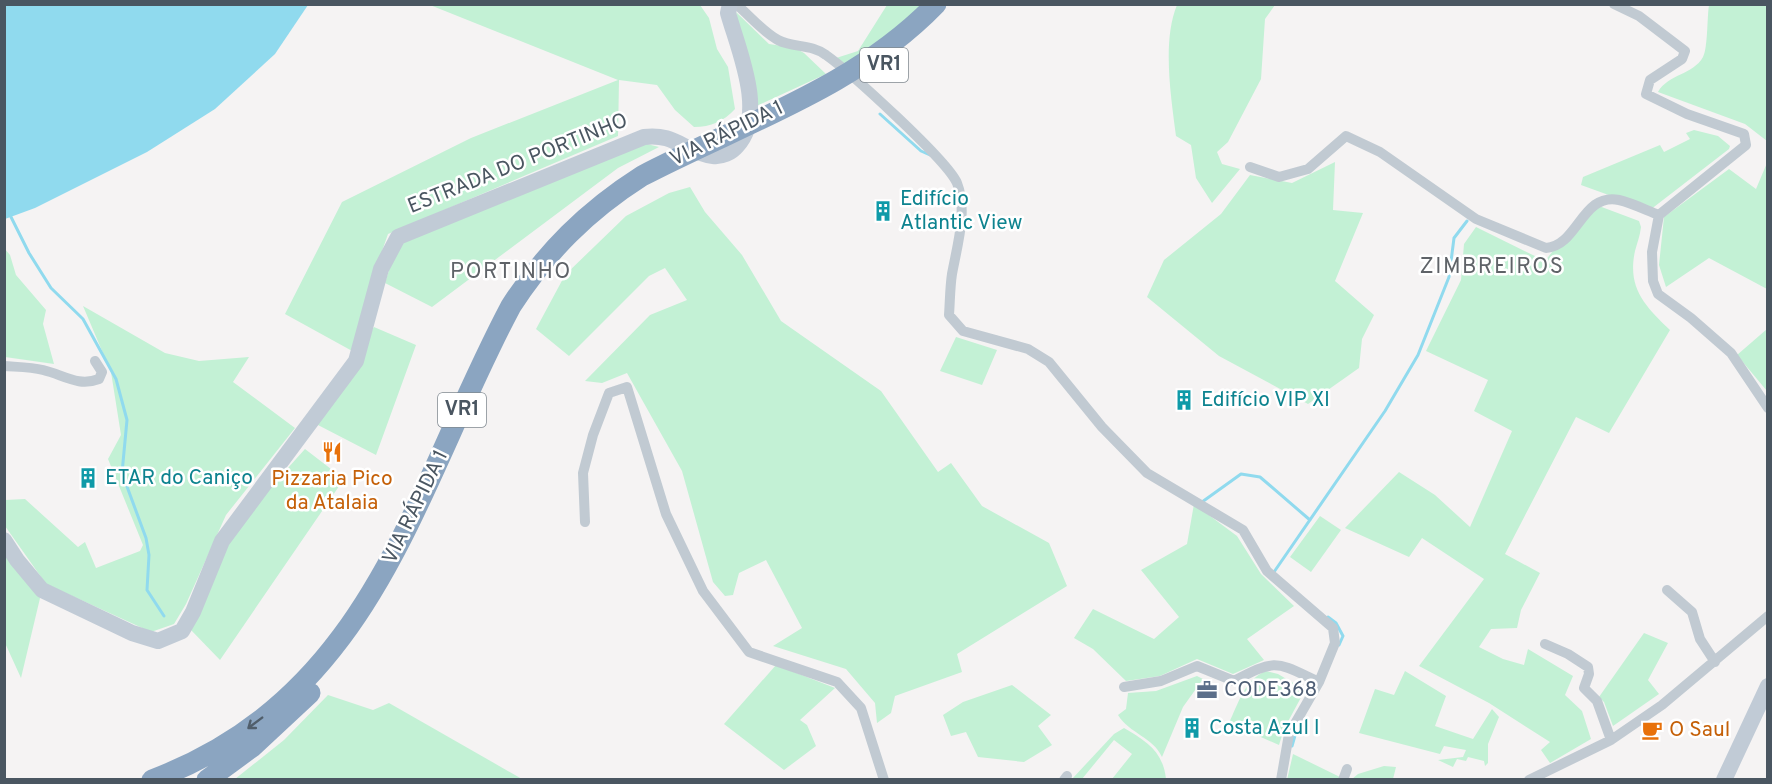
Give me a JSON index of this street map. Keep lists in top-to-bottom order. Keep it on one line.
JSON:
{"streets":{"highway":["VR1","VIA RÁPIDA 1"],"street":["ESTRADA DO PORTINHO"]},"districts":["ZIMBREIROS","PORTINHO"],"places":{"building":["Edifício Atlantic View","Edifício VIP XI","ETAR do Caniço","Costa Azul I"],"restaurant":["Pizzaria Pico da Atalaia"],"office":["CODE368"],"cafe":["O Saul"]}}
